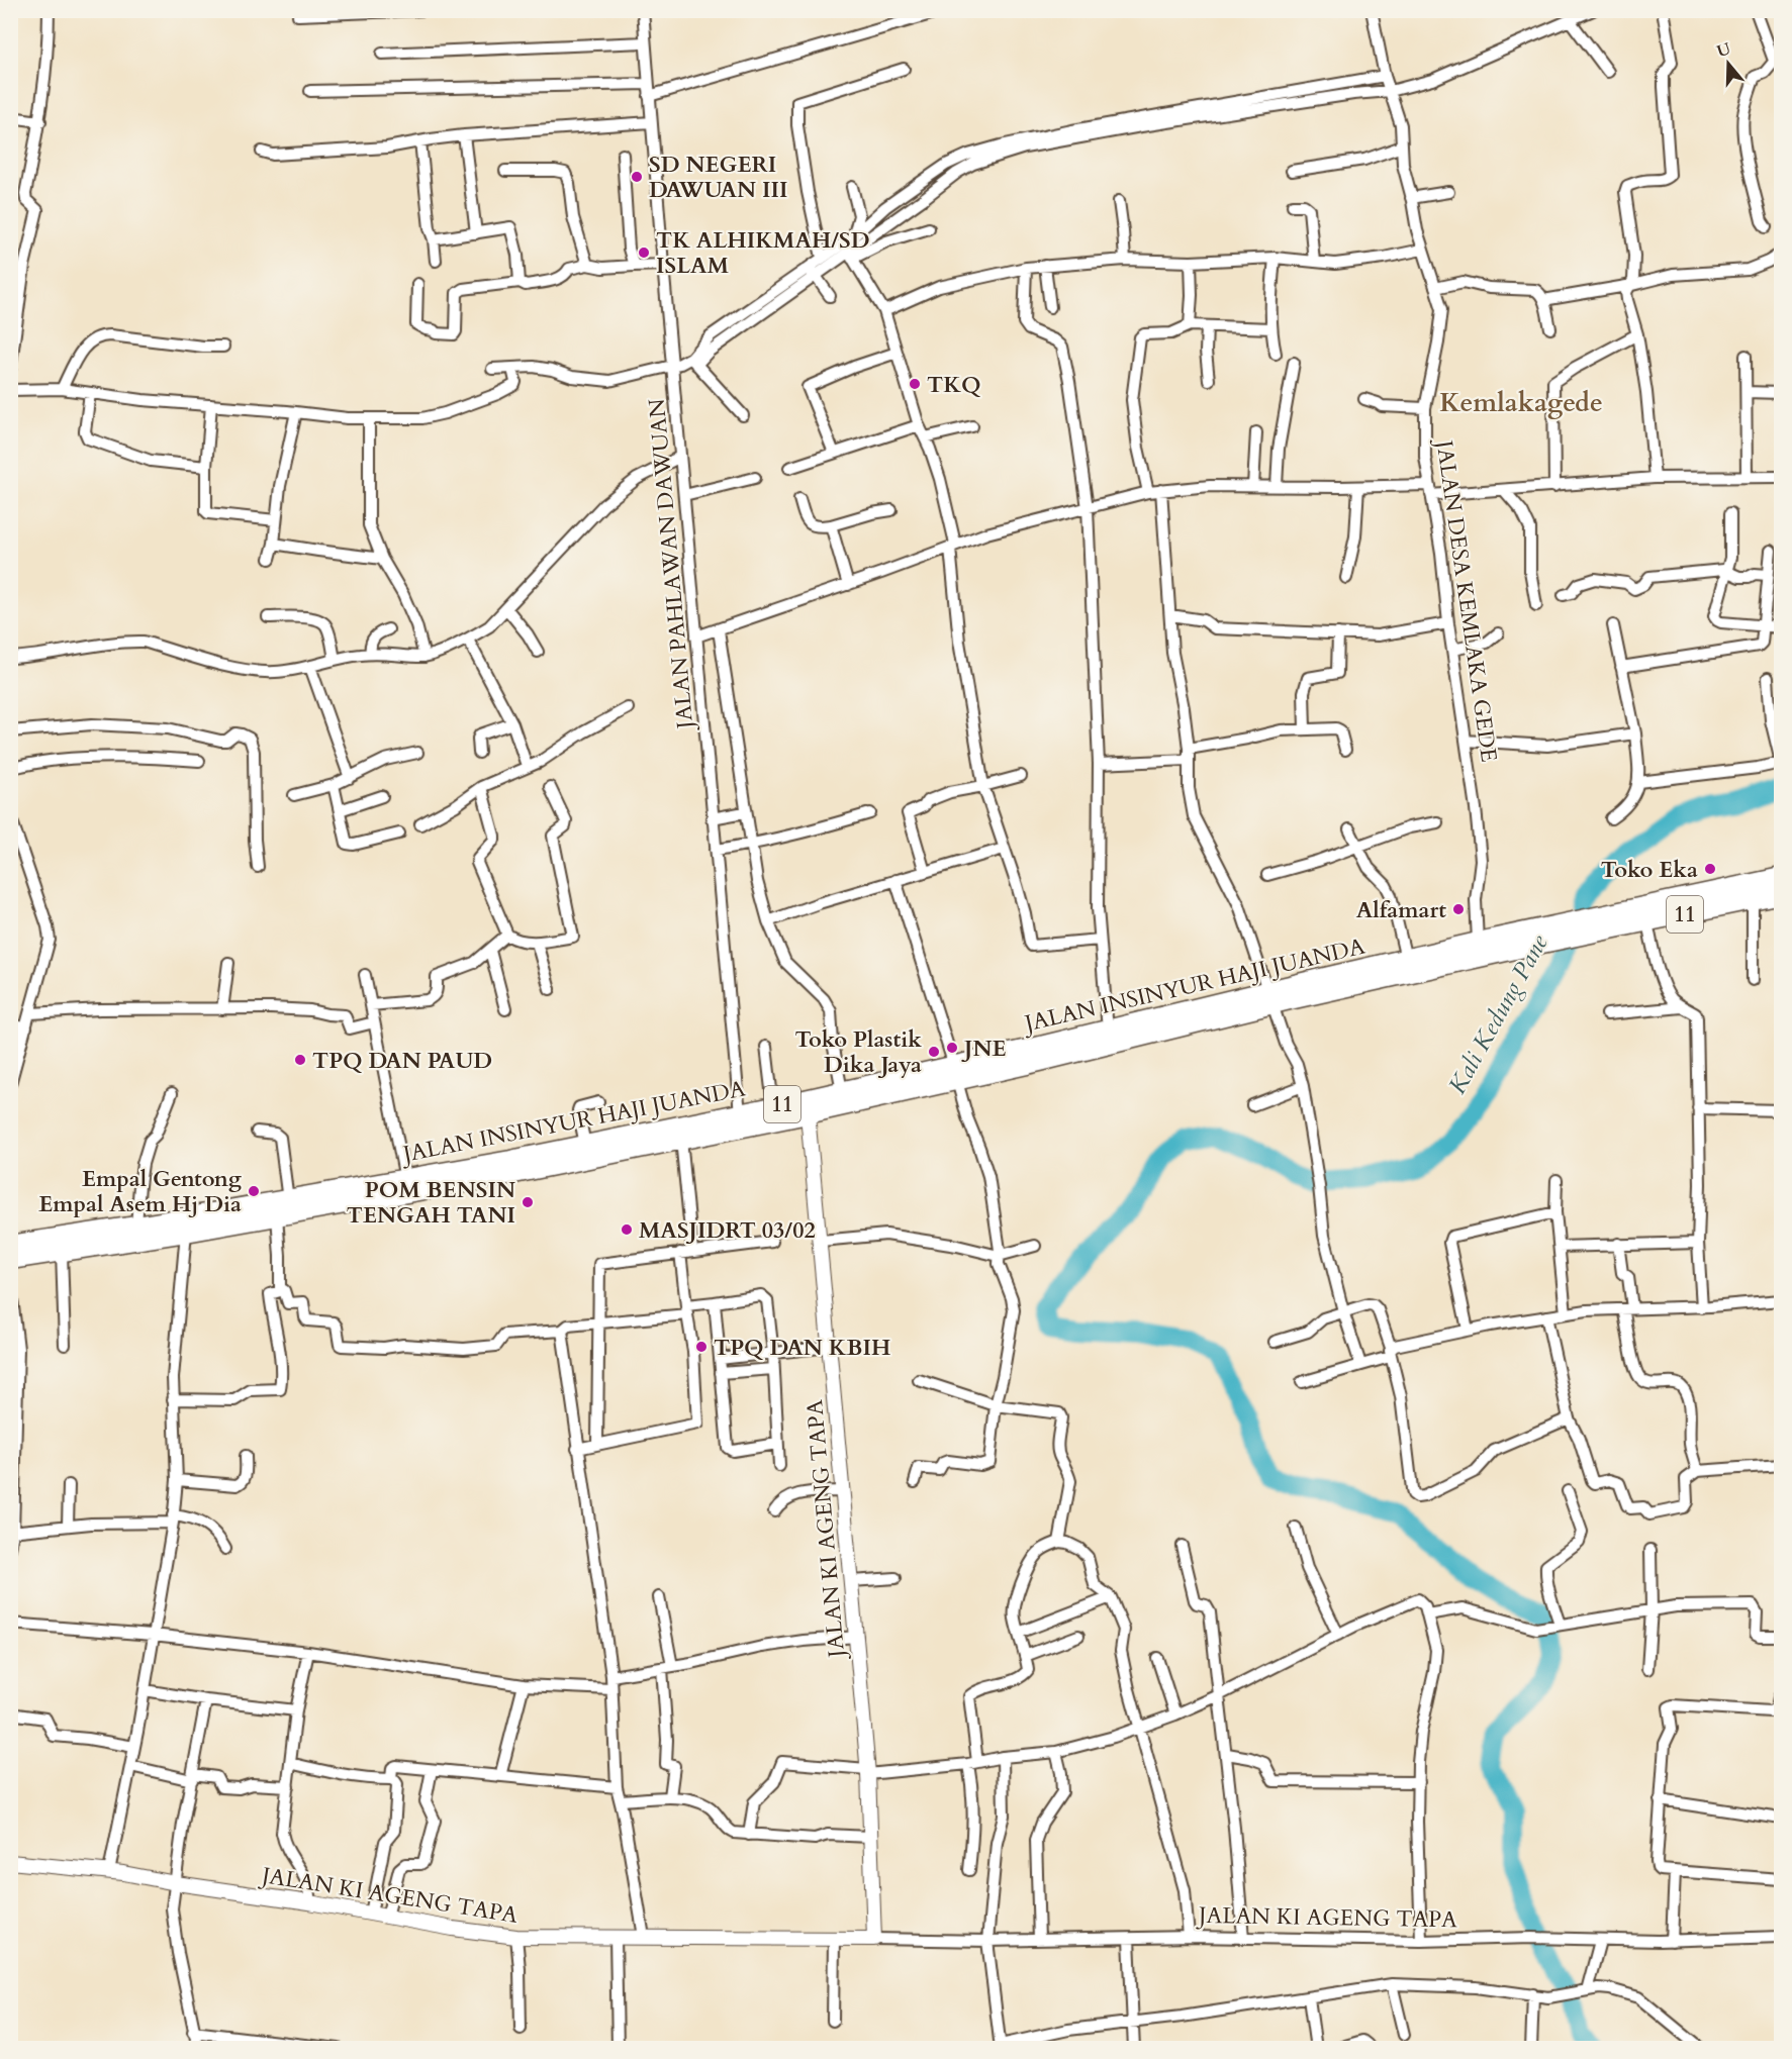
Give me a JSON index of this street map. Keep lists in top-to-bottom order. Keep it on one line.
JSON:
{"streets":{"highway":["11","JALAN INSINYUR HAJI JUANDA"],"street":["JALAN PAHLAWAN DAWUAN","JALAN DESA KEMLAKA GEDE","JALAN KI AGENG TAPA"]},"crossings":[["JALAN PAHLAWAN DAWUAN","JALAN INSINYUR HAJI JUANDA"],["JALAN DESA KEMLAKA GEDE","JALAN INSINYUR HAJI JUANDA"],["JALAN INSINYUR HAJI JUANDA","JALAN KI AGENG TAPA"]],"districts":["Kemlakagede"],"water":["Kali Kedung Pane"],"places":["SD NEGERI DAWUAN III","TK ALHIKMAH/SD ISLAM","TKQ","Toko Eka","Alfamart","JNE","Toko Plastik Dika Jaya","TPQ DAN PAUD","Empal Gentong Empal Asem Hj Dia","POM BENSIN TENGAH TANI","MASJIDRT 03/02","TPQ DAN KBIH"],"north":"top"}
